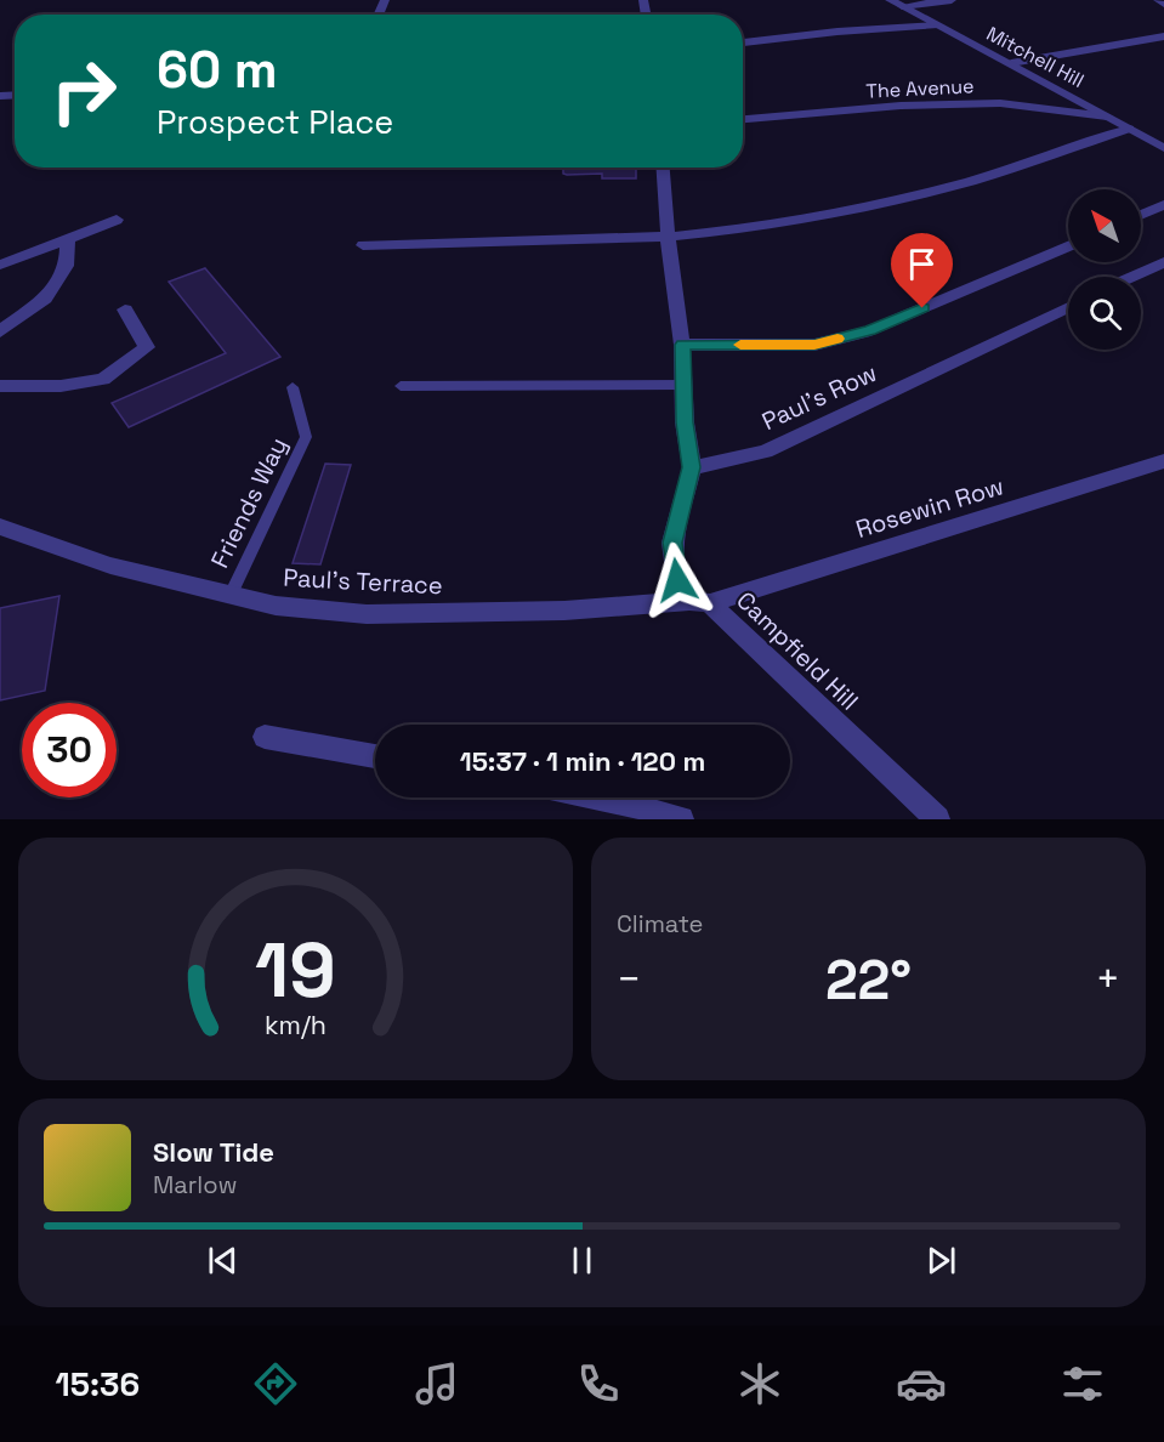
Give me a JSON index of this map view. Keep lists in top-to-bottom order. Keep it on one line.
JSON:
{"streets":{"street":["Mitchell Hill","The Avenue","Paul's Row","Rosewin Row","Paul's Terrace","Campfield Hill"],"lane":["Friends Way"]},"crossings":[["Mitchell Hill","The Avenue"],["Paul's Row","Campfield Hill"],["Friends Way","Paul's Terrace"],["Rosewin Row","Paul's Terrace"],["Rosewin Row","Campfield Hill"],["Paul's Terrace","Campfield Hill"]],"north":"top left","page":{"turn":["60 m","Prospect Place"],"limit":"30","trip":"15:37 · 1 min · 120 m","tile":"Climate","heat":["−","22°","+"],"song":["Slow Tide","Marlow"],"tabs":"15:36","gauge":["19","km/h"]}}
